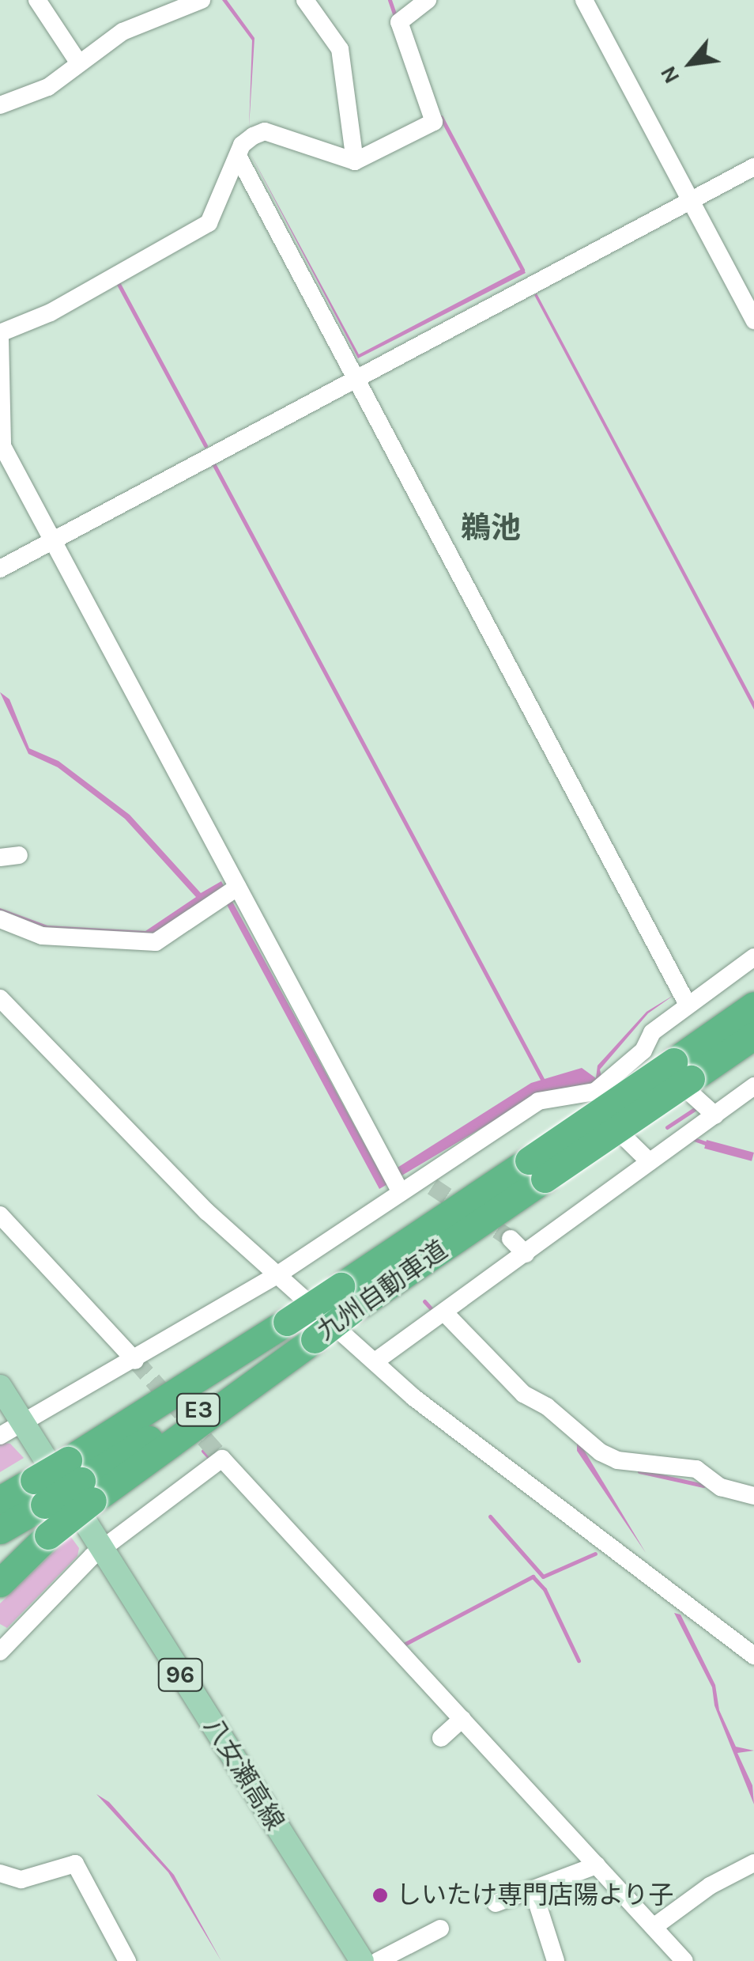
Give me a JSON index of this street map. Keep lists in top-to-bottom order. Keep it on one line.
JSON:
{"streets":{"highway":["九州自動車道","E3"],"main road":["96","八女瀬高線"]},"districts":["鵜池"],"places":["しいたけ専門店陽より子"],"north":"bottom left"}
